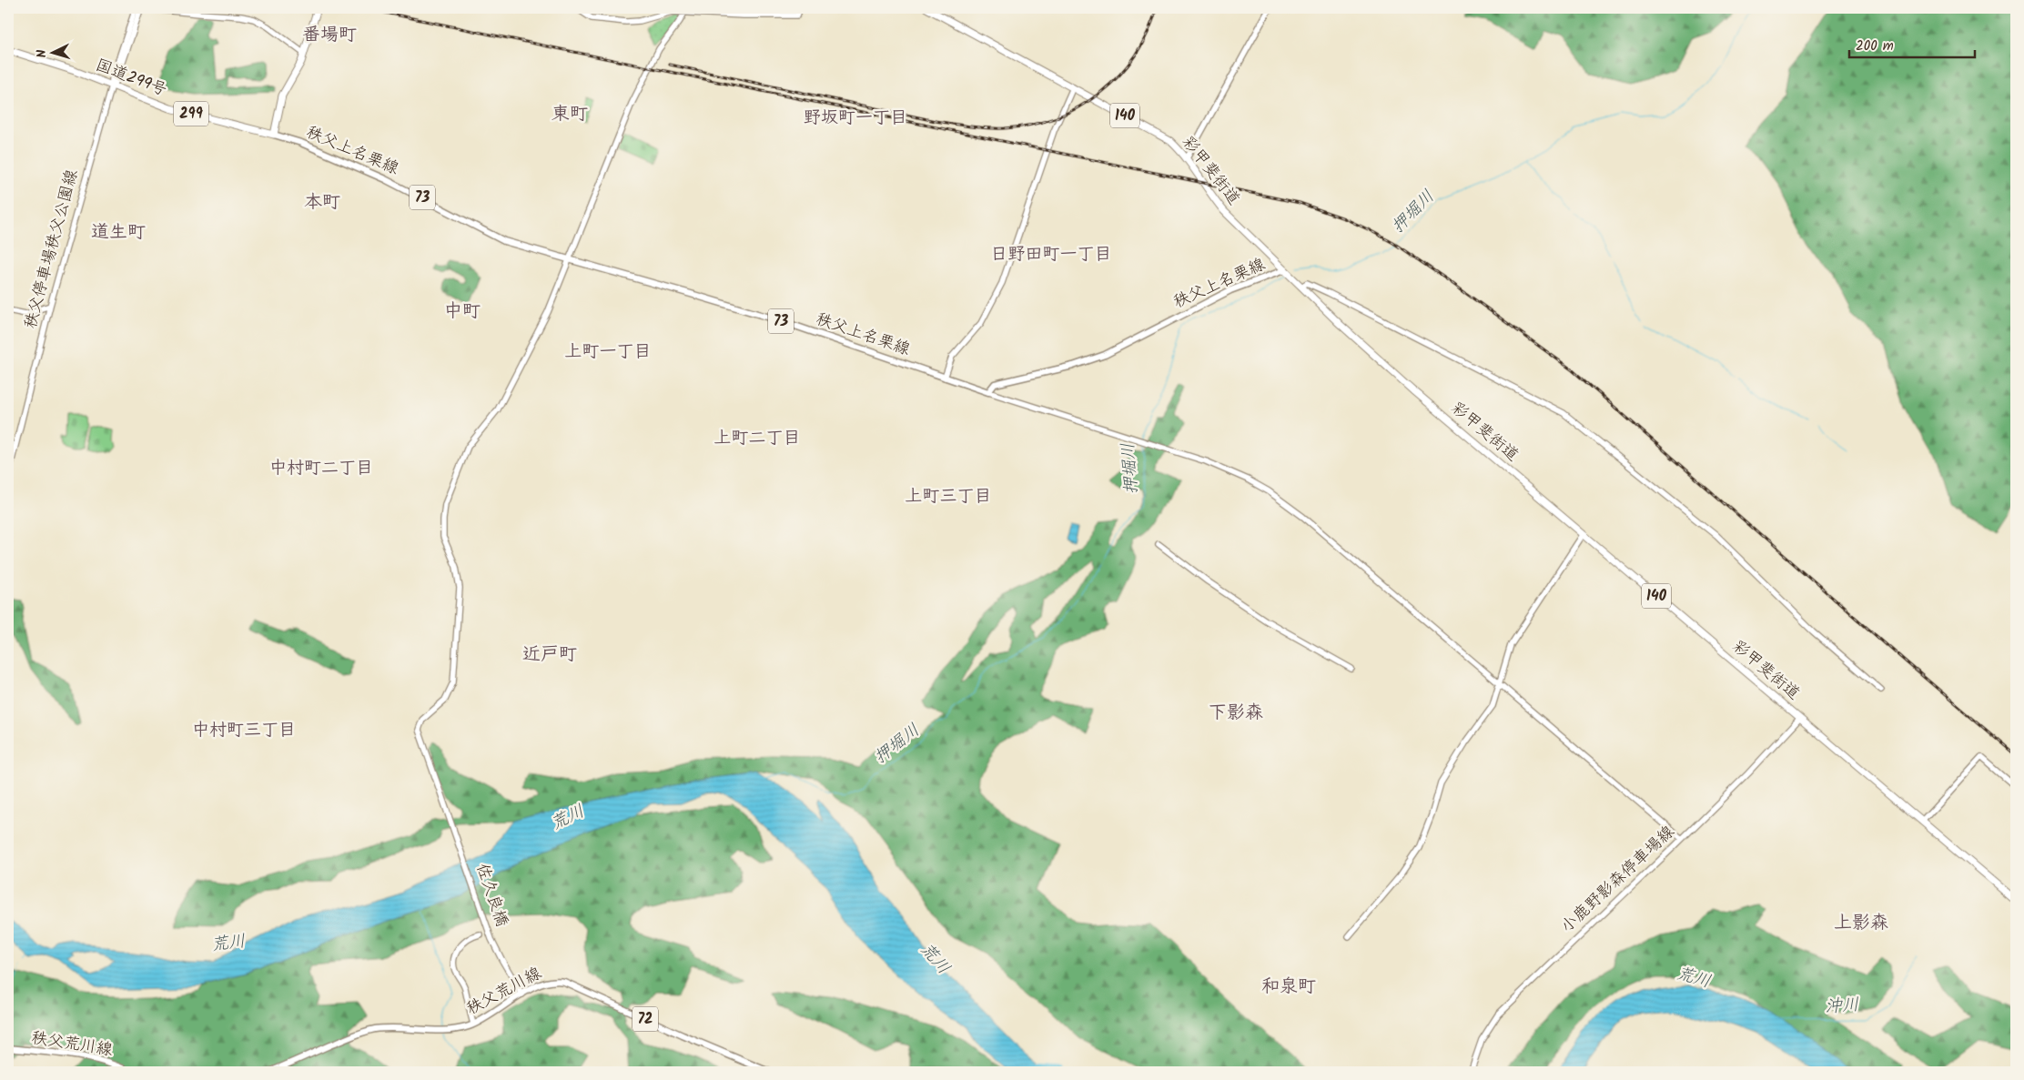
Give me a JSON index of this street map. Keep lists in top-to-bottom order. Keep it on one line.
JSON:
{"streets":{"highway":["国道299号","299","140","彩甲斐街道"],"main road":["秩父上名栗線","73","秩父荒川線","72"],"street":["秩父停車場秩父公園線","小鹿野影森停車場線","佐久良橋"]},"crossings":[["国道299号","秩父上名栗線"],["国道299号","秩父停車場秩父公園線"],["秩父上名栗線","彩甲斐街道"],["秩父上名栗線","佐久良橋"],["彩甲斐街道","小鹿野影森停車場線"],["佐久良橋","秩父荒川線"]],"districts":["番場町","東町","野坂町一丁目","本町","道生町","日野田町一丁目","中町","上町一丁目","上町二丁目","中村町二丁目","上町三丁目","近戸町","下影森","中村町三丁目","上影森","和泉町"],"water":["押堀川","荒川","沖川"],"scale_bar":"200 m","north":"left"}
